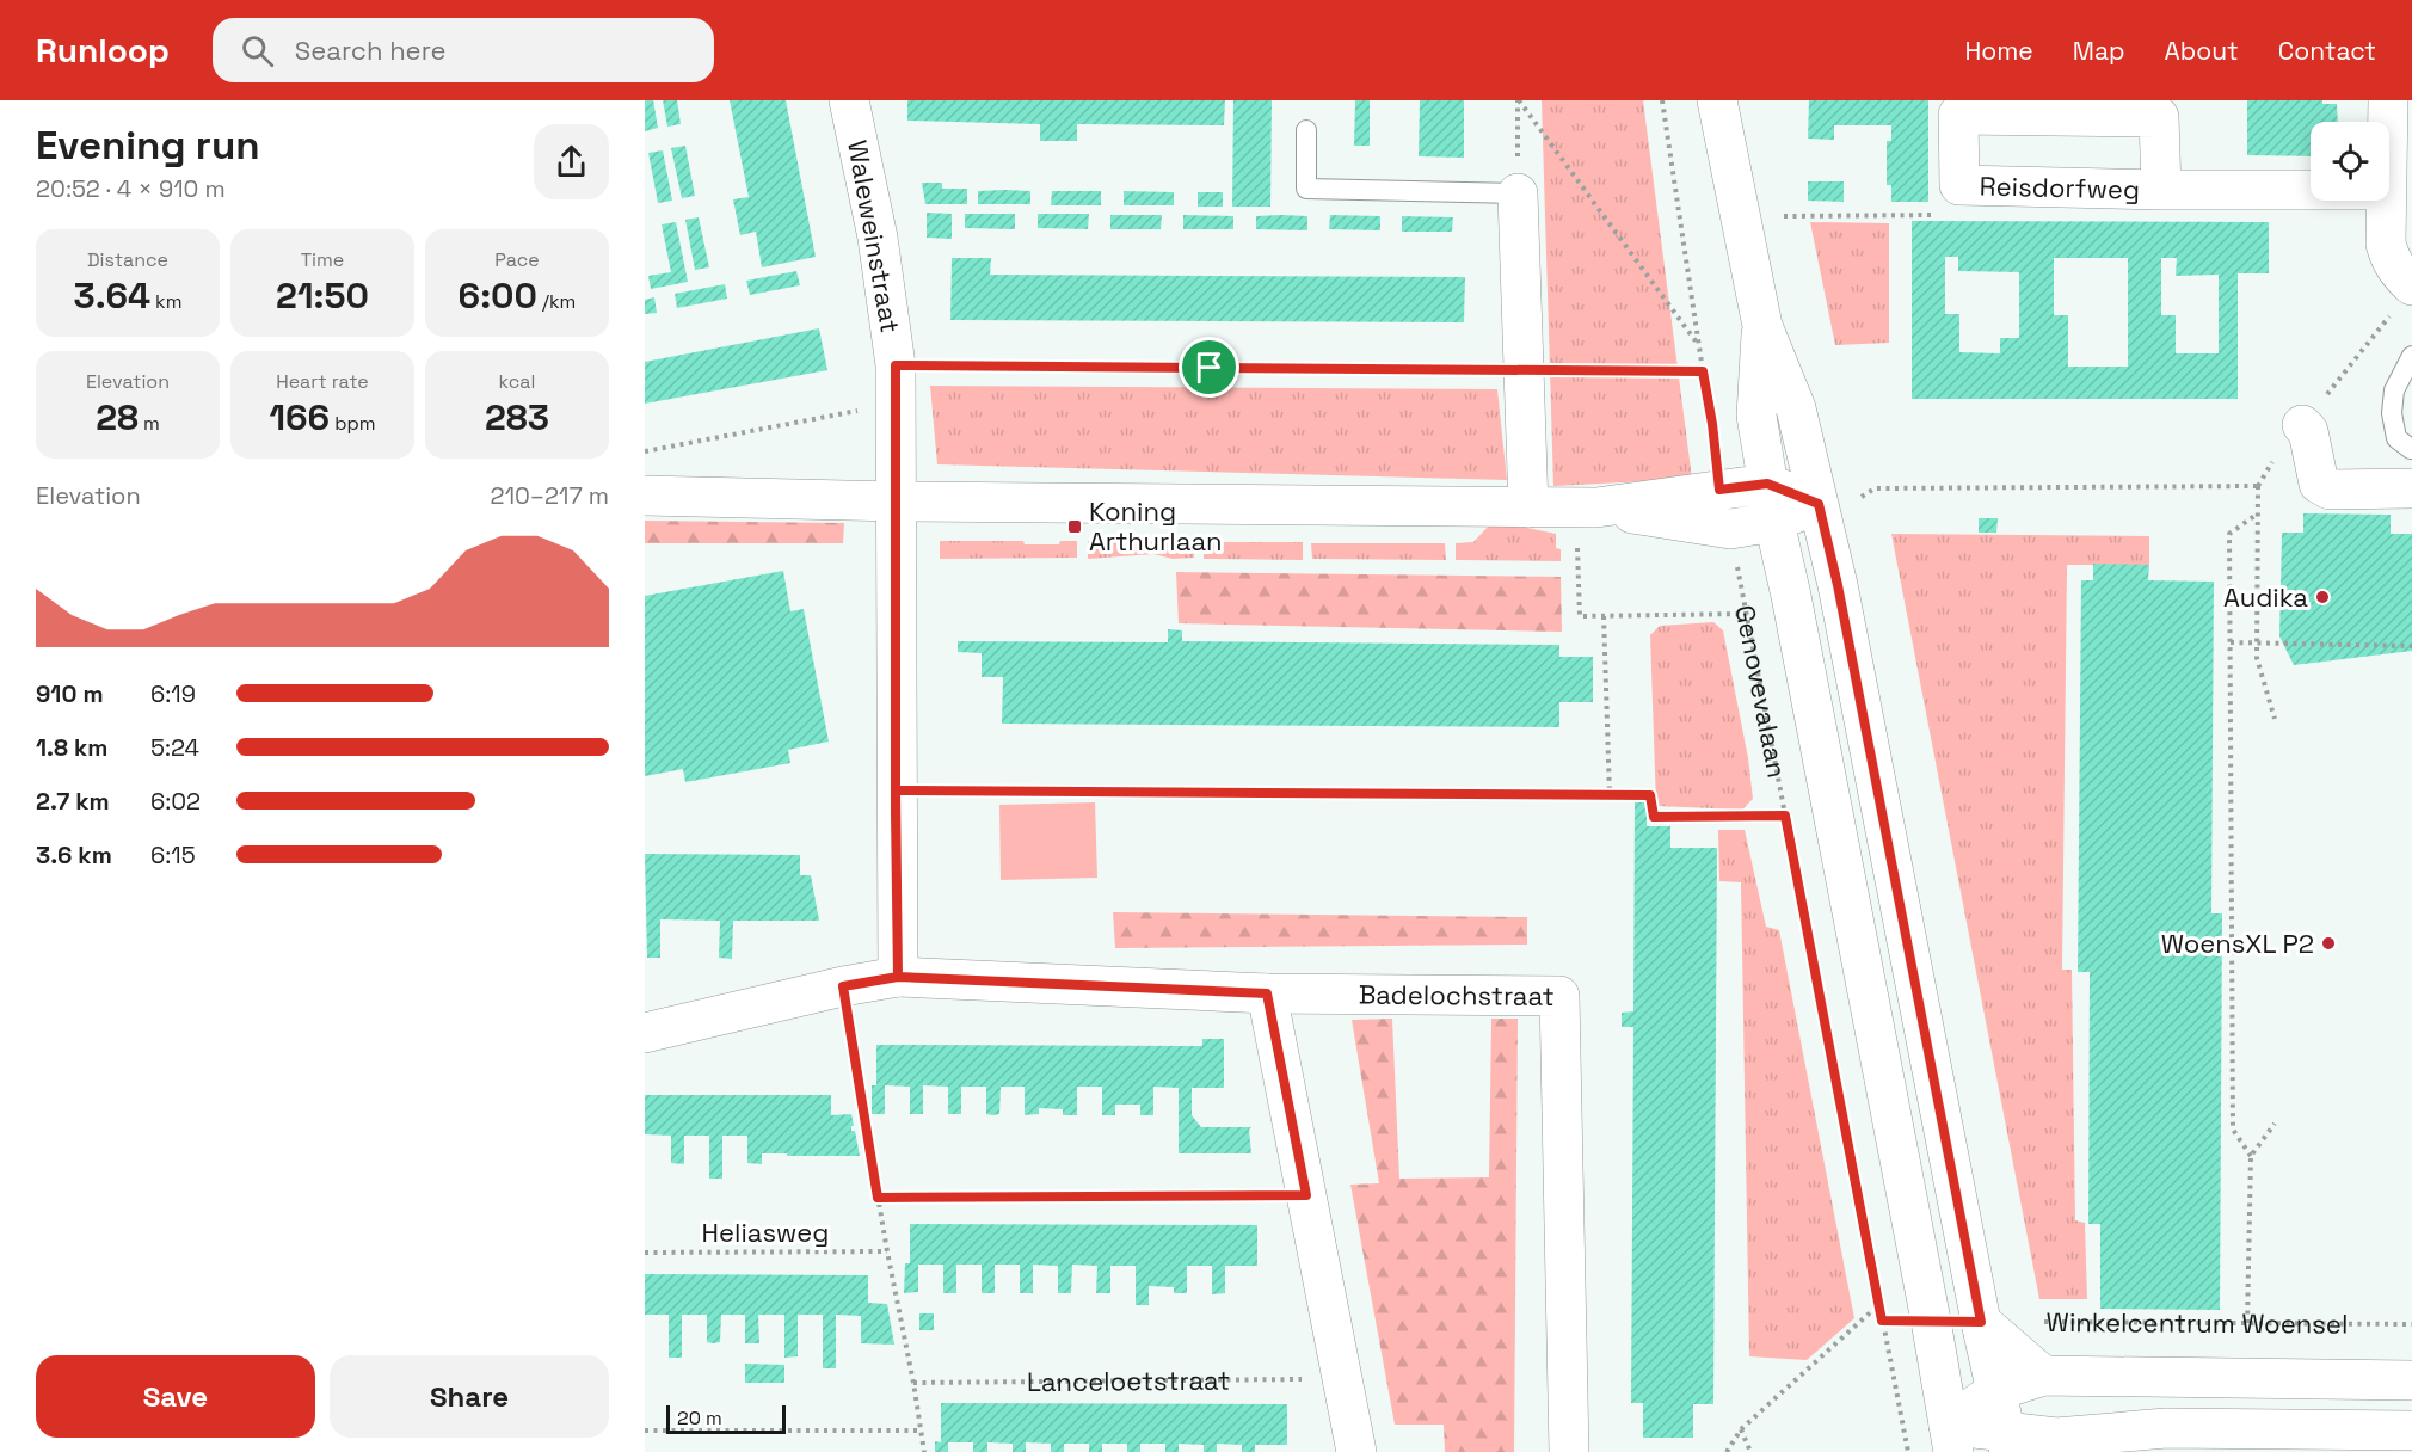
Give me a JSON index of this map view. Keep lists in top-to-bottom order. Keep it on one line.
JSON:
{"streets":{"street":["Reisdorfweg","Waleweinstraat","Genovevalaan","Badelochstraat","Winkelcentrum Woensel"],"path":["Heliasweg","Lanceloetstraat"]},"crossings":[["Waleweinstraat","Badelochstraat"],["Genovevalaan","Winkelcentrum Woensel"]],"places":{"transit":["Koning Arthurlaan"],"other":["Audika","WoensXL P2"]},"scale_bar":"20 m","page":{"header":"Runloop","search":"Search here","nav":["Home","Map","About","Contact"],"heading":["Evening run","20:52 · 4 × 910 m"],"stats":[["Distance","3.64 km"],["Time","21:50"],["Pace","6:00 /km"],["Elevation","28 m"],["Heart rate","166 bpm"],["kcal","283"]],"chart":["Elevation","210–217 m"],"list":[{"name":"910 m","note":"6:19"},{"name":"1.8 km","note":"5:24"},{"name":"2.7 km","note":"6:02"},{"name":"3.6 km","note":"6:15"}],"buttons":["Save","Share"],"scale":"20 m"}}
